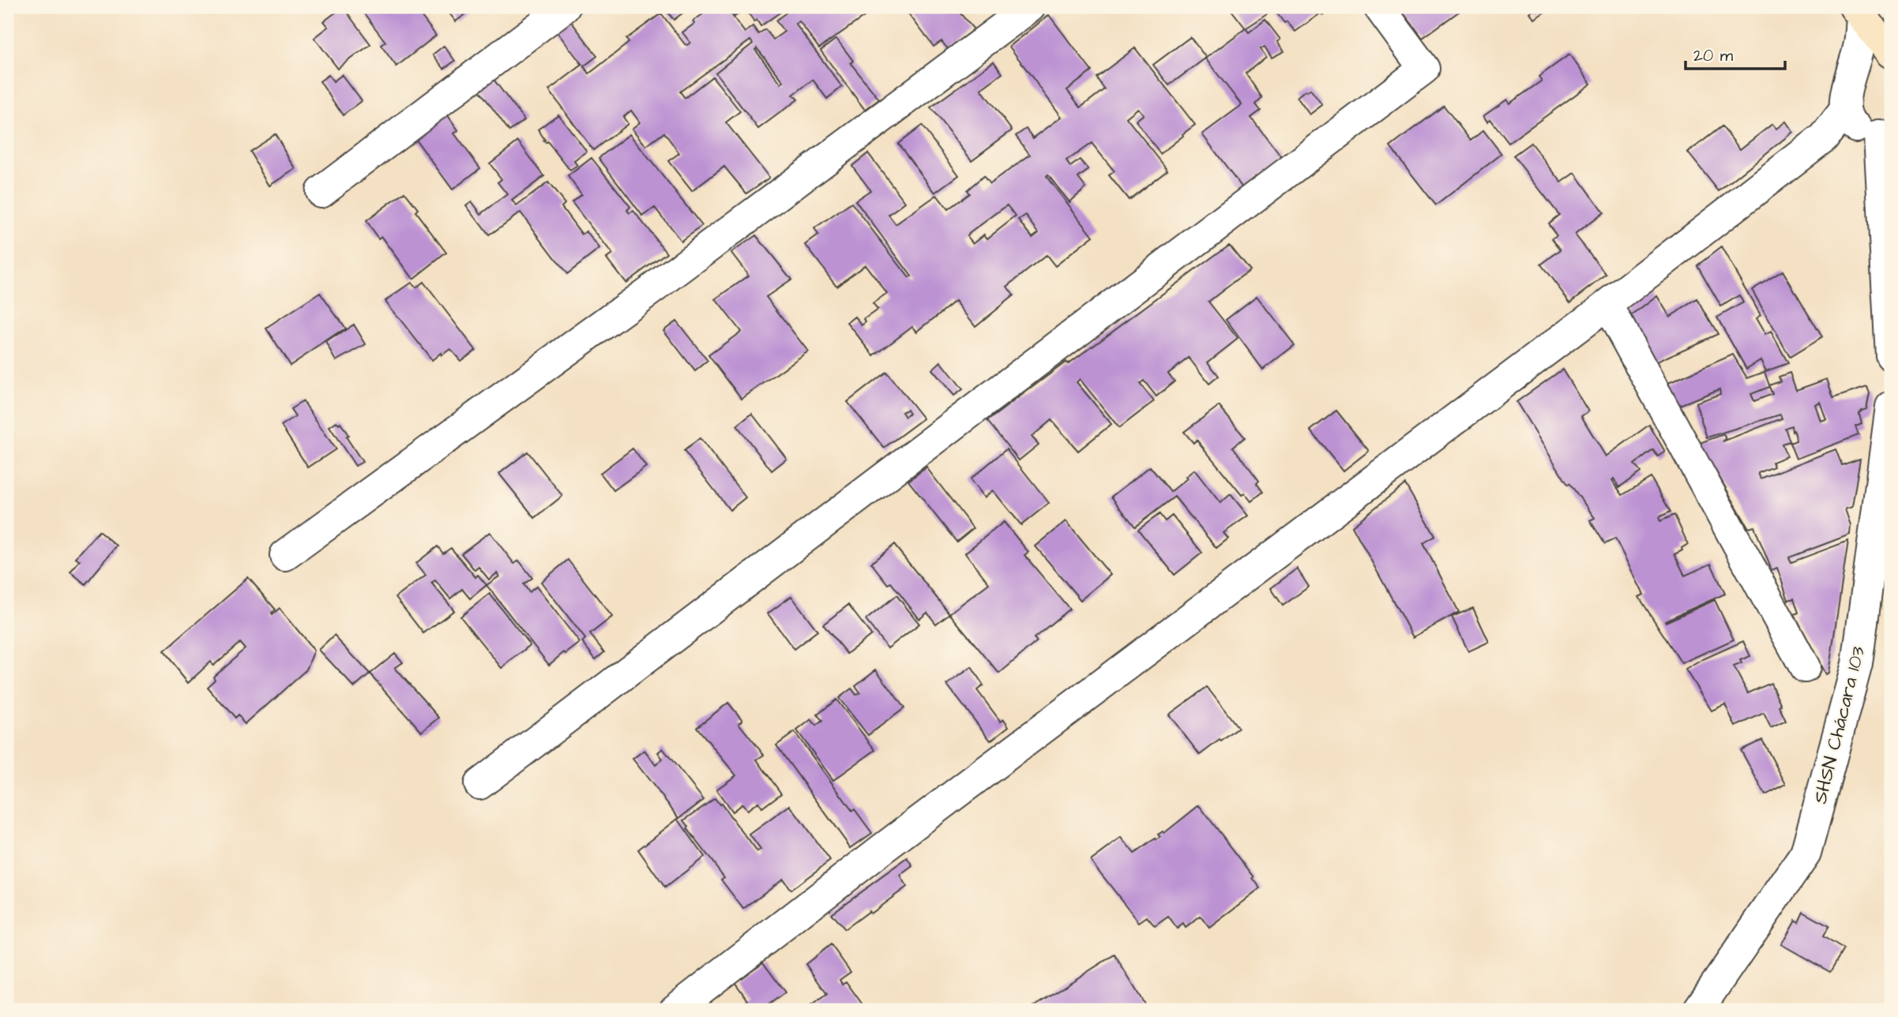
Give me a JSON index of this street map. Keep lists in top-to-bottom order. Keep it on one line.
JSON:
{"streets":{"street":["SHSN Chácara 103"]},"scale_bar":"20 m"}
